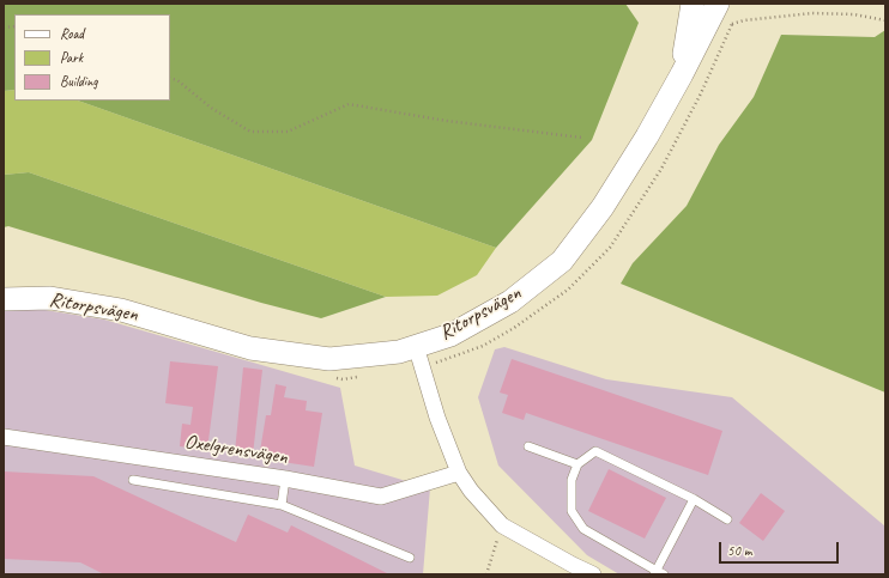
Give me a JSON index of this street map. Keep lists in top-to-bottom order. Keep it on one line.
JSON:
{"streets":{"street":["Ritorpsvägen","Oxelgrensvägen"]},"legend":["Road","Park","Building"],"scale_bar":"50 m"}
